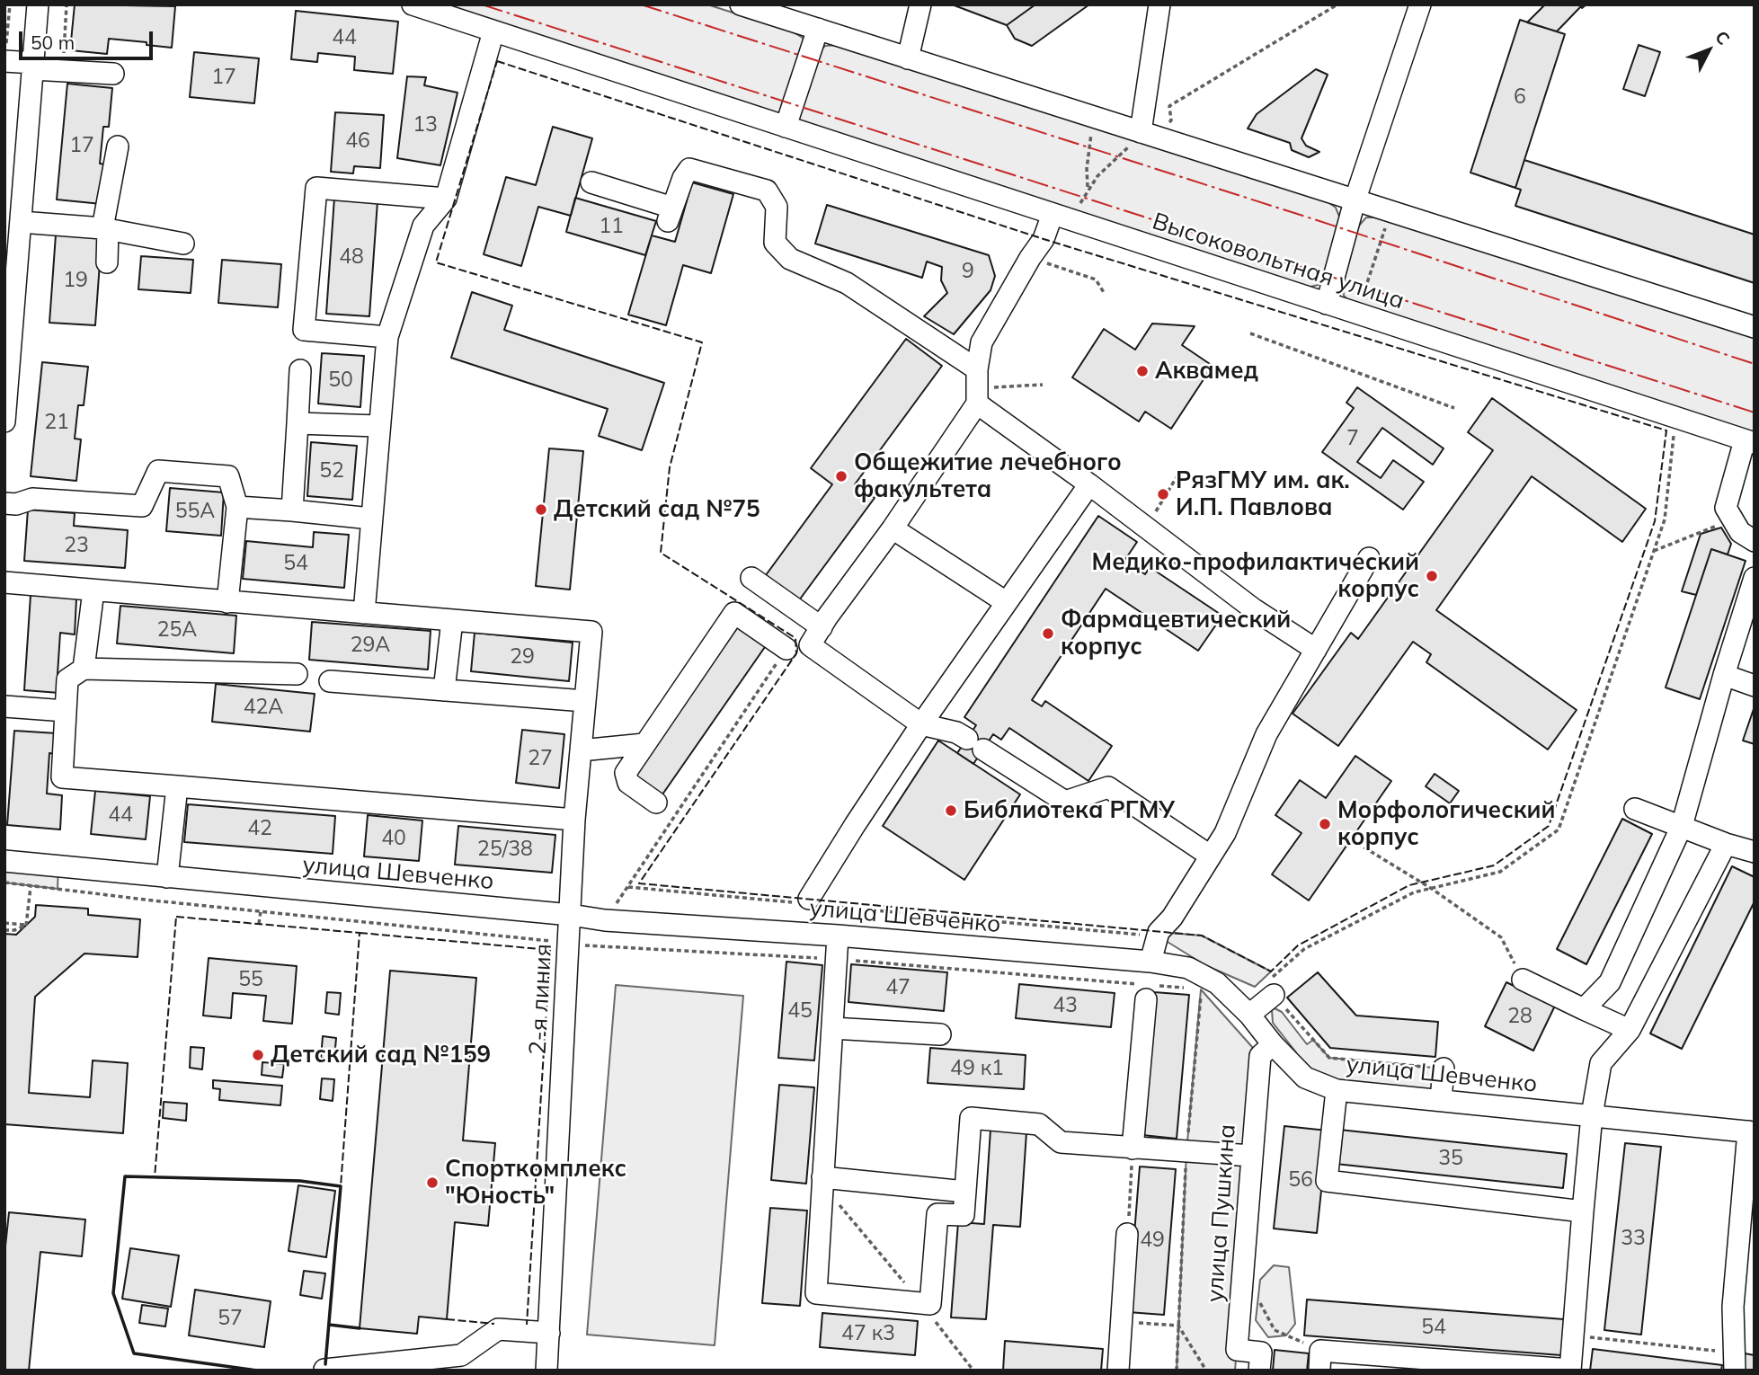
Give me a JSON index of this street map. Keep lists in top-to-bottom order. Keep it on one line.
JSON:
{"streets":{"street":["Высоковольтная улица","улица Шевченко","2-я линия","улица Пушкина"]},"crossings":[["улица Шевченко","2-я линия"],["улица Шевченко","улица Пушкина"]],"places":["Аквамед","Общежитие лечебного факультета","РязГМУ им. ак. И.П. Павлова","Детский сад №75","Медико-профилактический корпус","Фармацевтический корпус","Библиотека РГМУ","Морфологический корпус","Детский сад №159","Спорткомплекс \"Юность\""],"house_numbers":["44","17","6","13","46","17","11","48","9","19","50","21","7","52","55А","23","54","25А","29А","29","42А","27","44","42","40","25/38","55","47","43","45","28","49 к1","35","56","33","49","57","54","47 к3"],"scale_bar":"50 m","north":"top right"}
